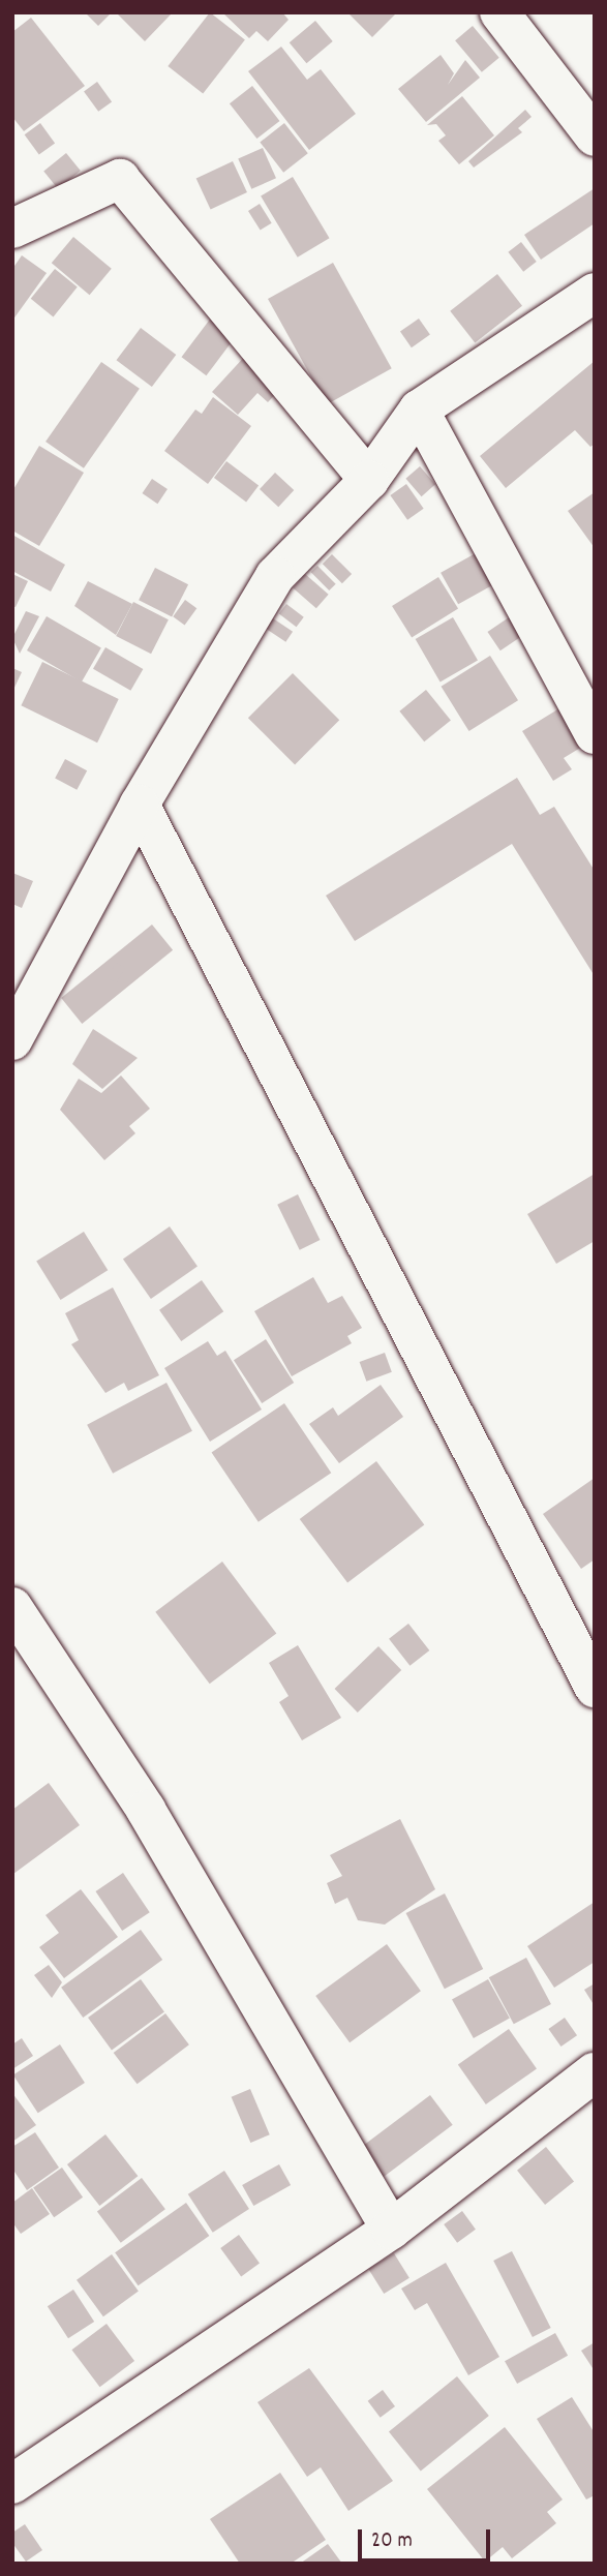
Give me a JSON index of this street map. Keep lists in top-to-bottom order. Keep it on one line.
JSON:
{"scale_bar":"20 m"}
